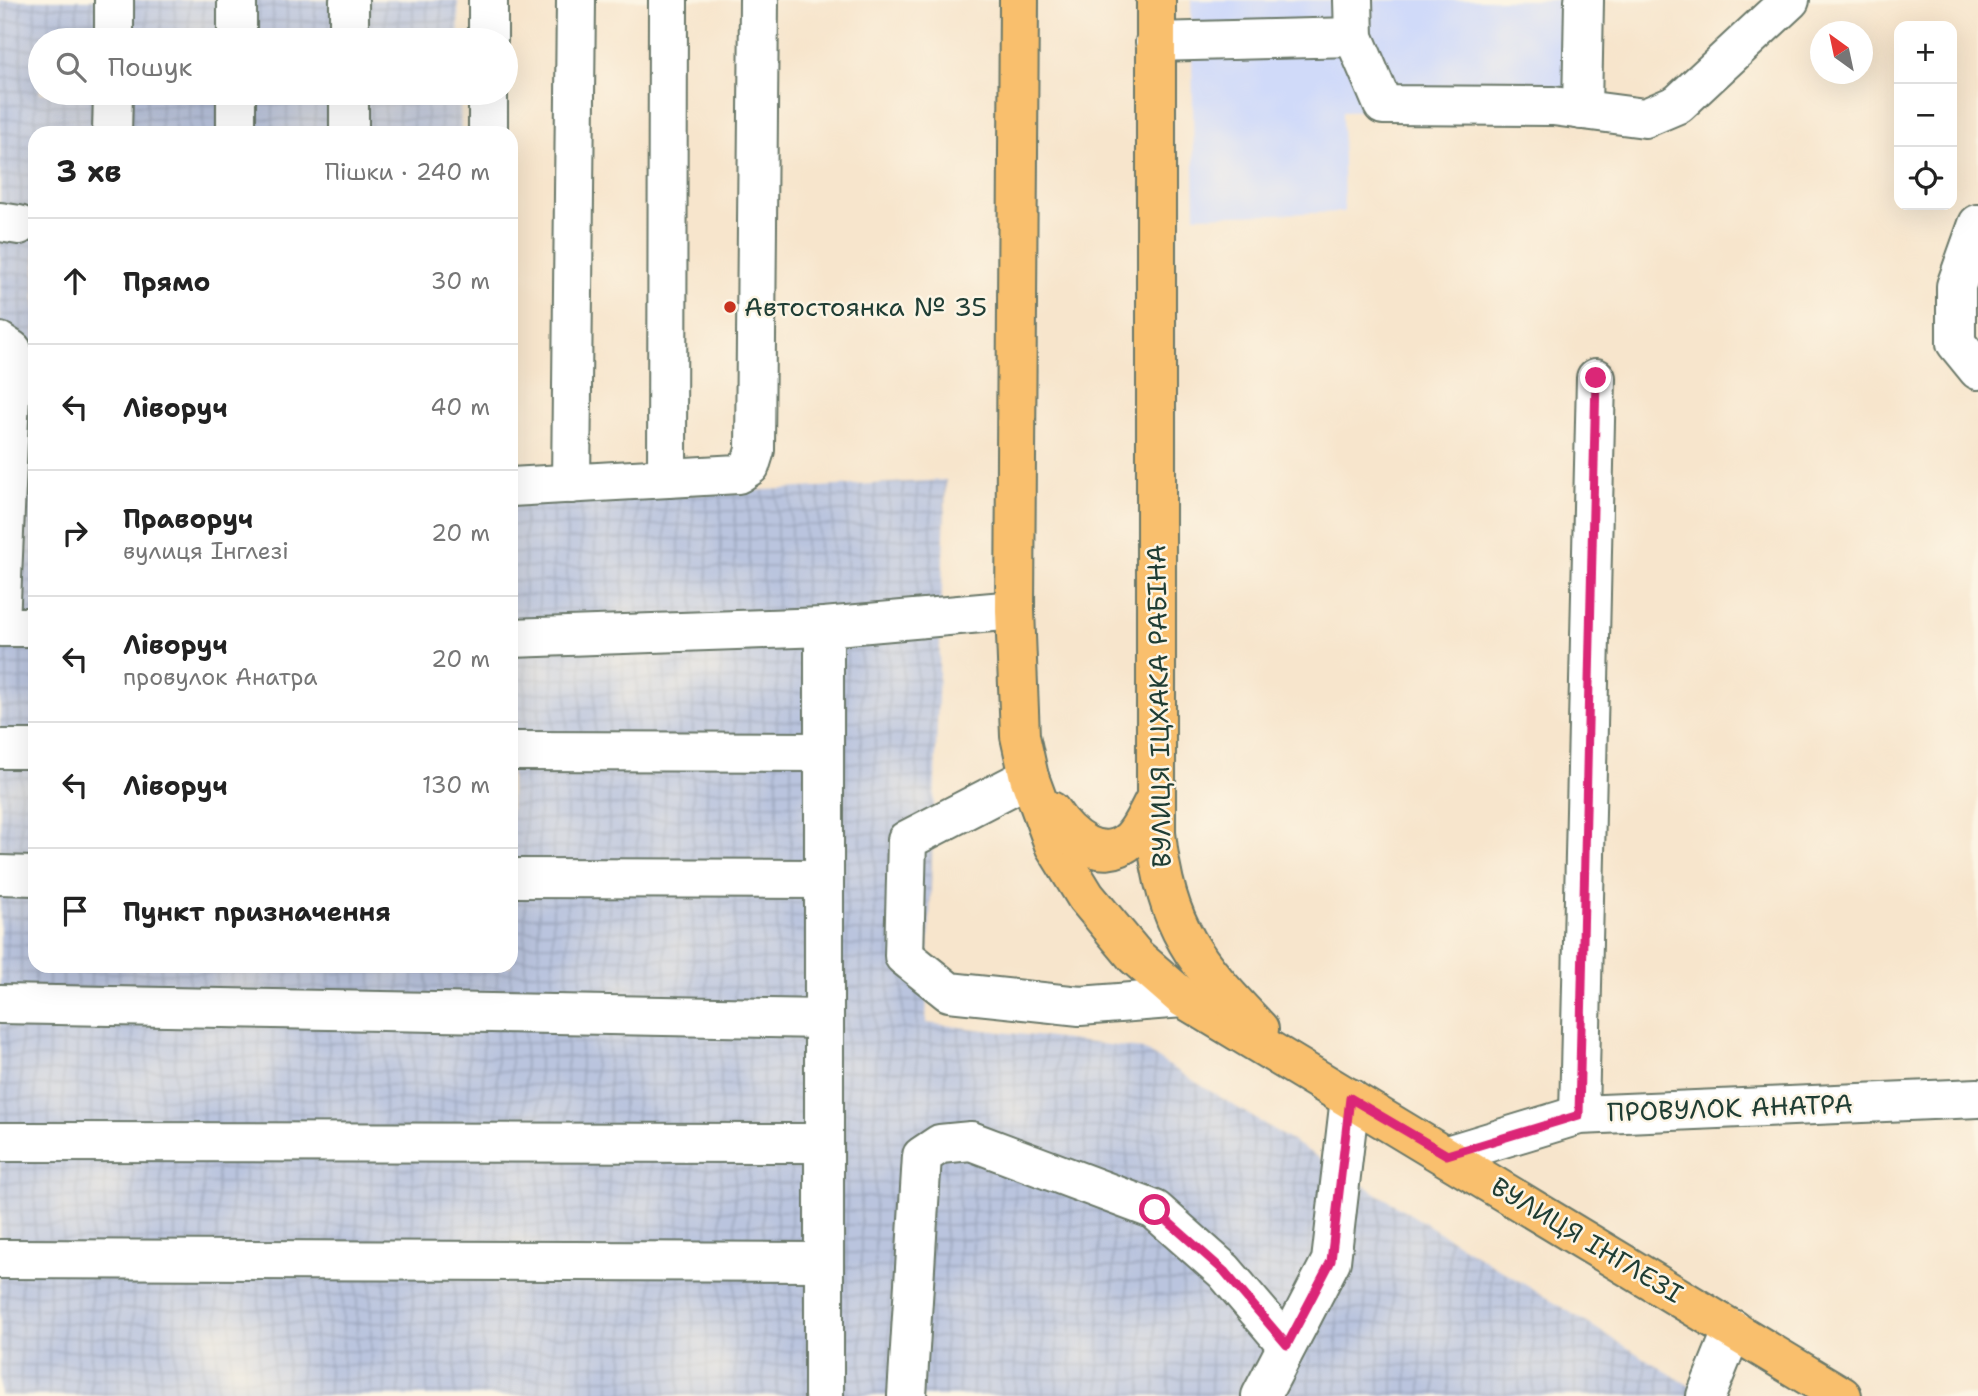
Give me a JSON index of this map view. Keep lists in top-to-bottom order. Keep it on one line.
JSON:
{"streets":{"main road":["ВУЛИЦЯ ІЦХАКА РАБІНА","ВУЛИЦЯ ІНГЛЕЗІ"],"street":["ПРОВУЛОК АНАТРА"]},"crossings":[["ВУЛИЦЯ ІЦХАКА РАБІНА","ВУЛИЦЯ ІНГЛЕЗІ"],["ПРОВУЛОК АНАТРА","ВУЛИЦЯ ІНГЛЕЗІ"]],"places":["Автостоянка № 35"],"north":"top left","page":{"map_buttons":["+","−"],"search":"Пошук","heading":["3 хв","Пішки · 240 m"],"list":[["Прямо","30 m"],["Ліворуч","40 m"],["Праворуч","вулиця Інглезі","20 m"],["Ліворуч","провулок Анатра","20 m"],["Ліворуч","130 m"],"Пункт призначення"]}}
